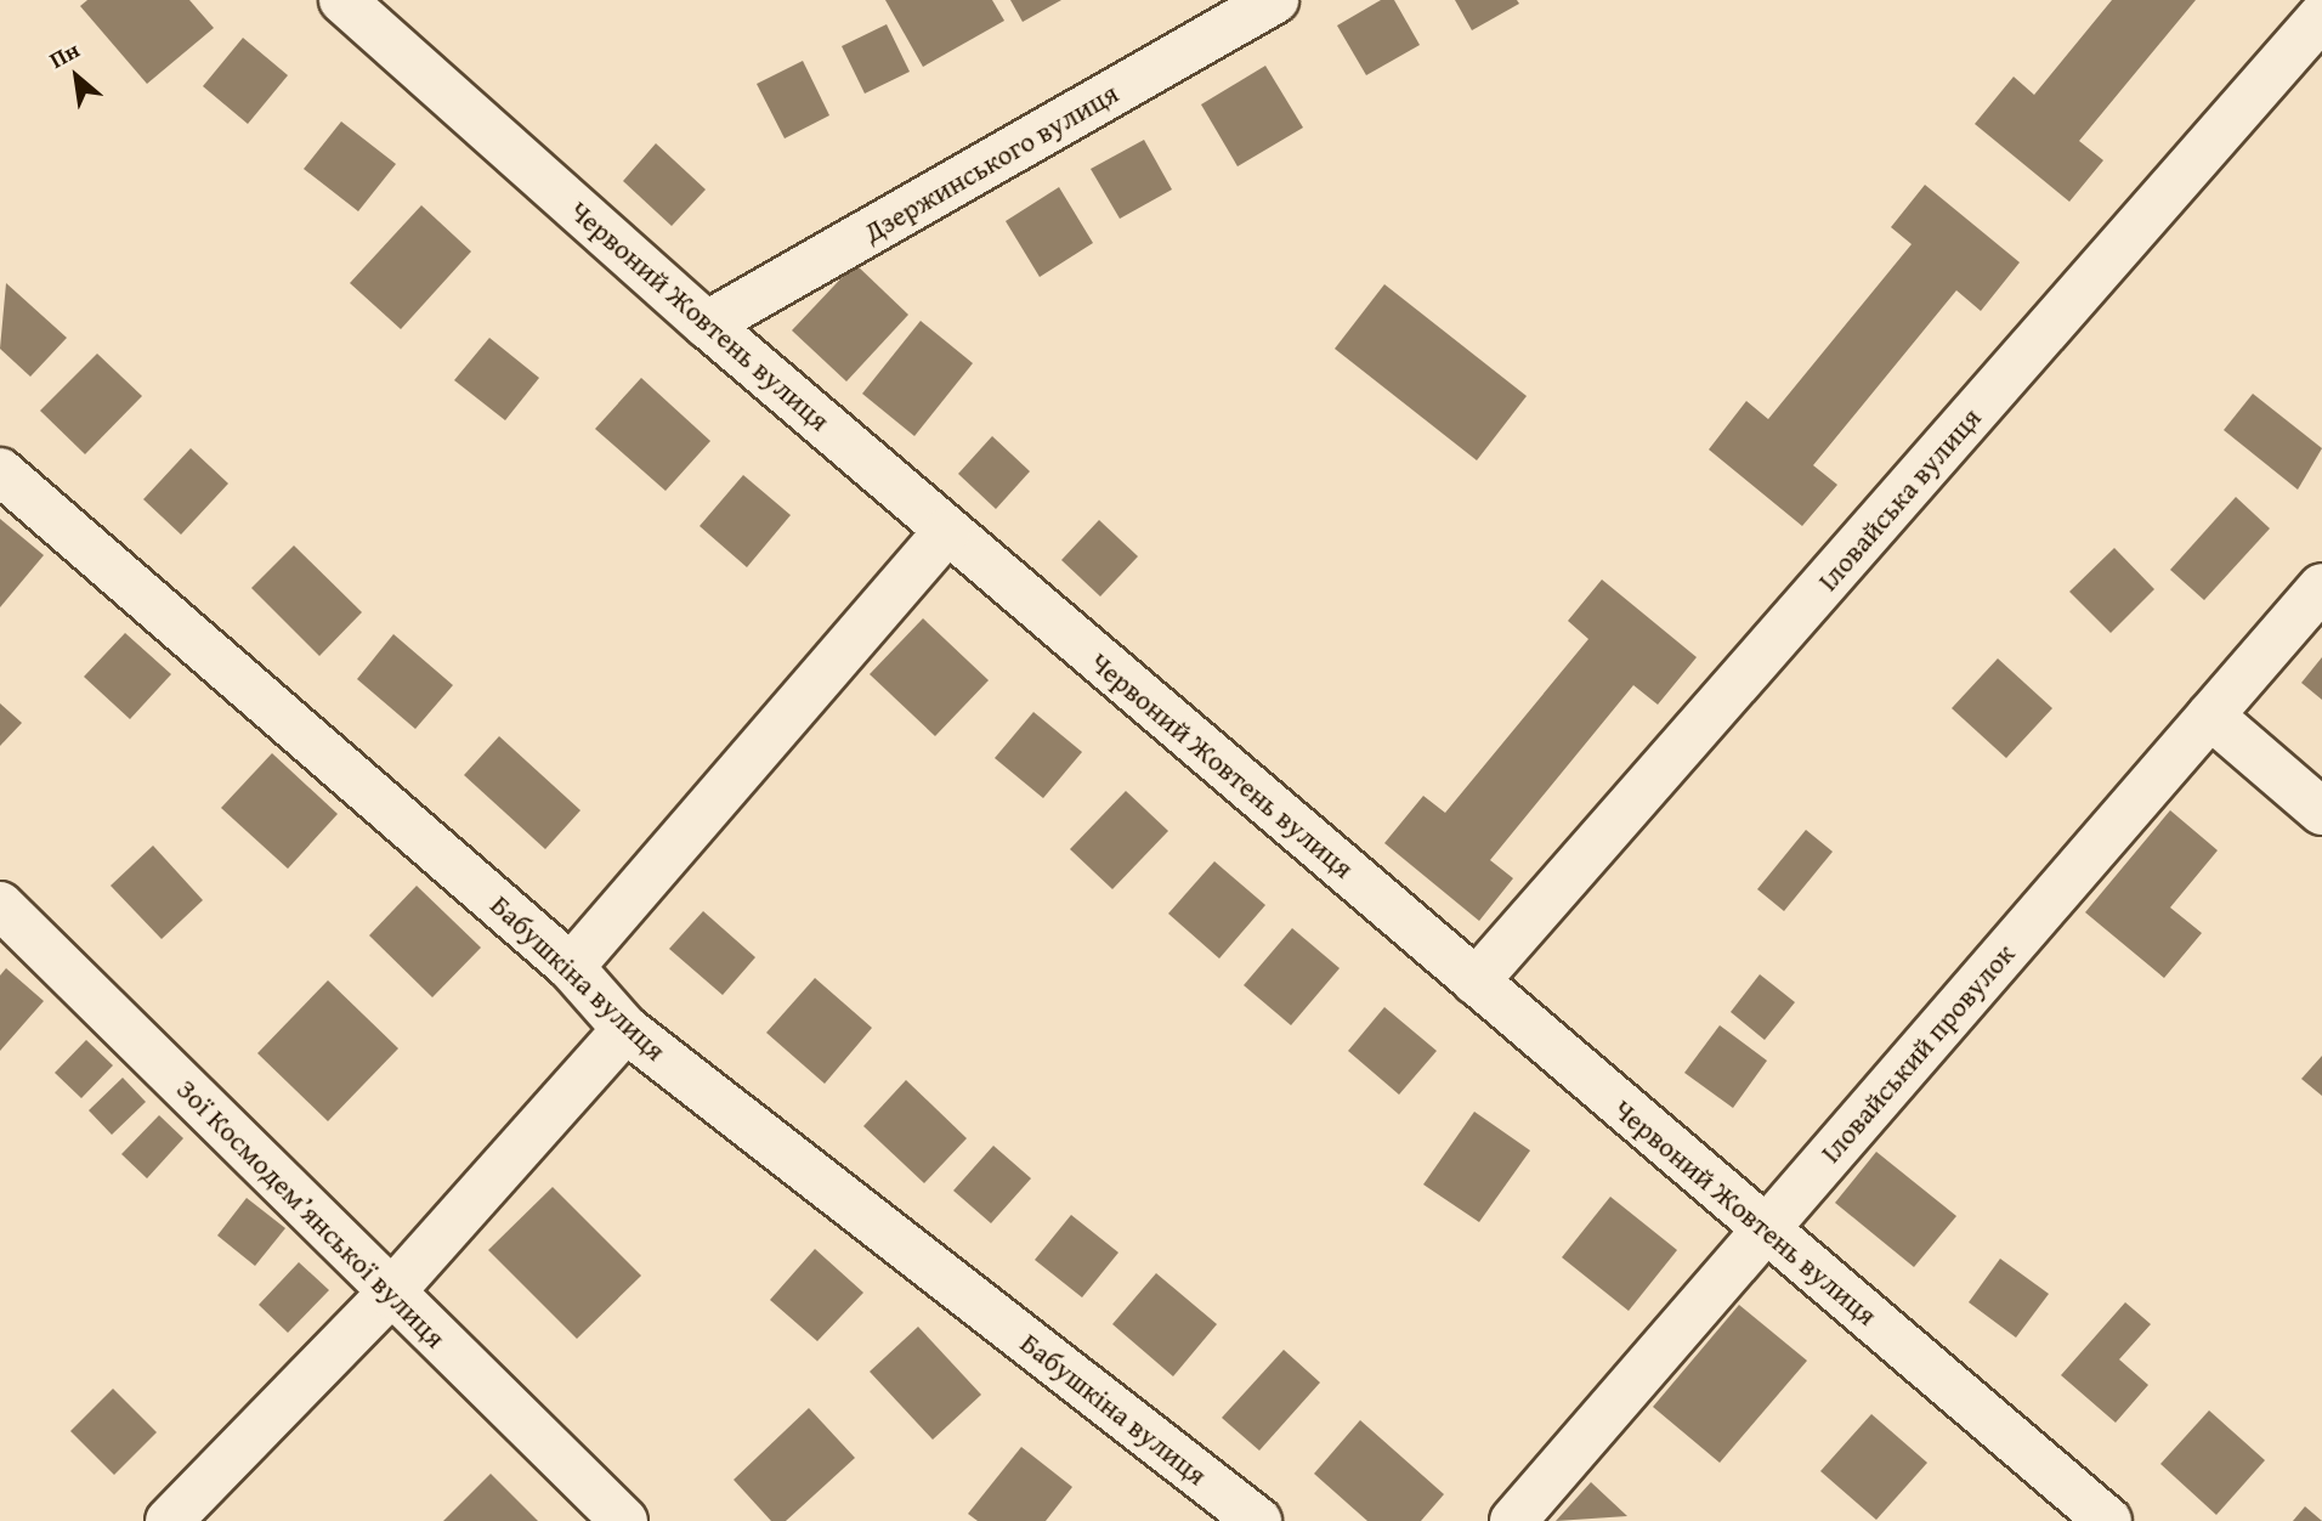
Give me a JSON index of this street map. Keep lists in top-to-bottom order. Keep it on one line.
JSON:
{"streets":{"street":["Дзержинського вулиця","Червоний Жовтень вулиця","Іловайська вулиця","Бабушкіна вулиця","Іловайський провулок","Зої Космодем’янської вулиця"]},"crossings":[["Дзержинського вулиця","Червоний Жовтень вулиця"],["Червоний Жовтень вулиця","Іловайська вулиця"],["Червоний Жовтень вулиця","Іловайський провулок"]],"north":"top left"}
